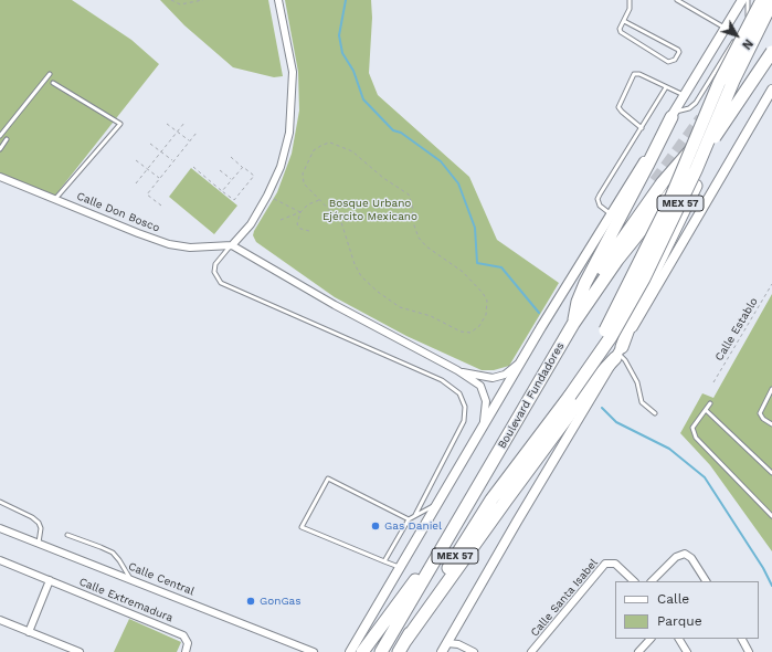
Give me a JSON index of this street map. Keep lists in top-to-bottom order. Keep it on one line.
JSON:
{"streets":{"highway":["MEX 57","Boulevard Fundadores"],"street":["Calle Don Bosco","Calle Central","Calle Santa Isabel","Calle Extremadura"],"path":["Calle Establo"]},"parks":["Bosque Urbano Ejército Mexicano"],"places":["Gas Daniel","GonGas"],"legend":["Calle","Parque"],"north":"bottom right"}
